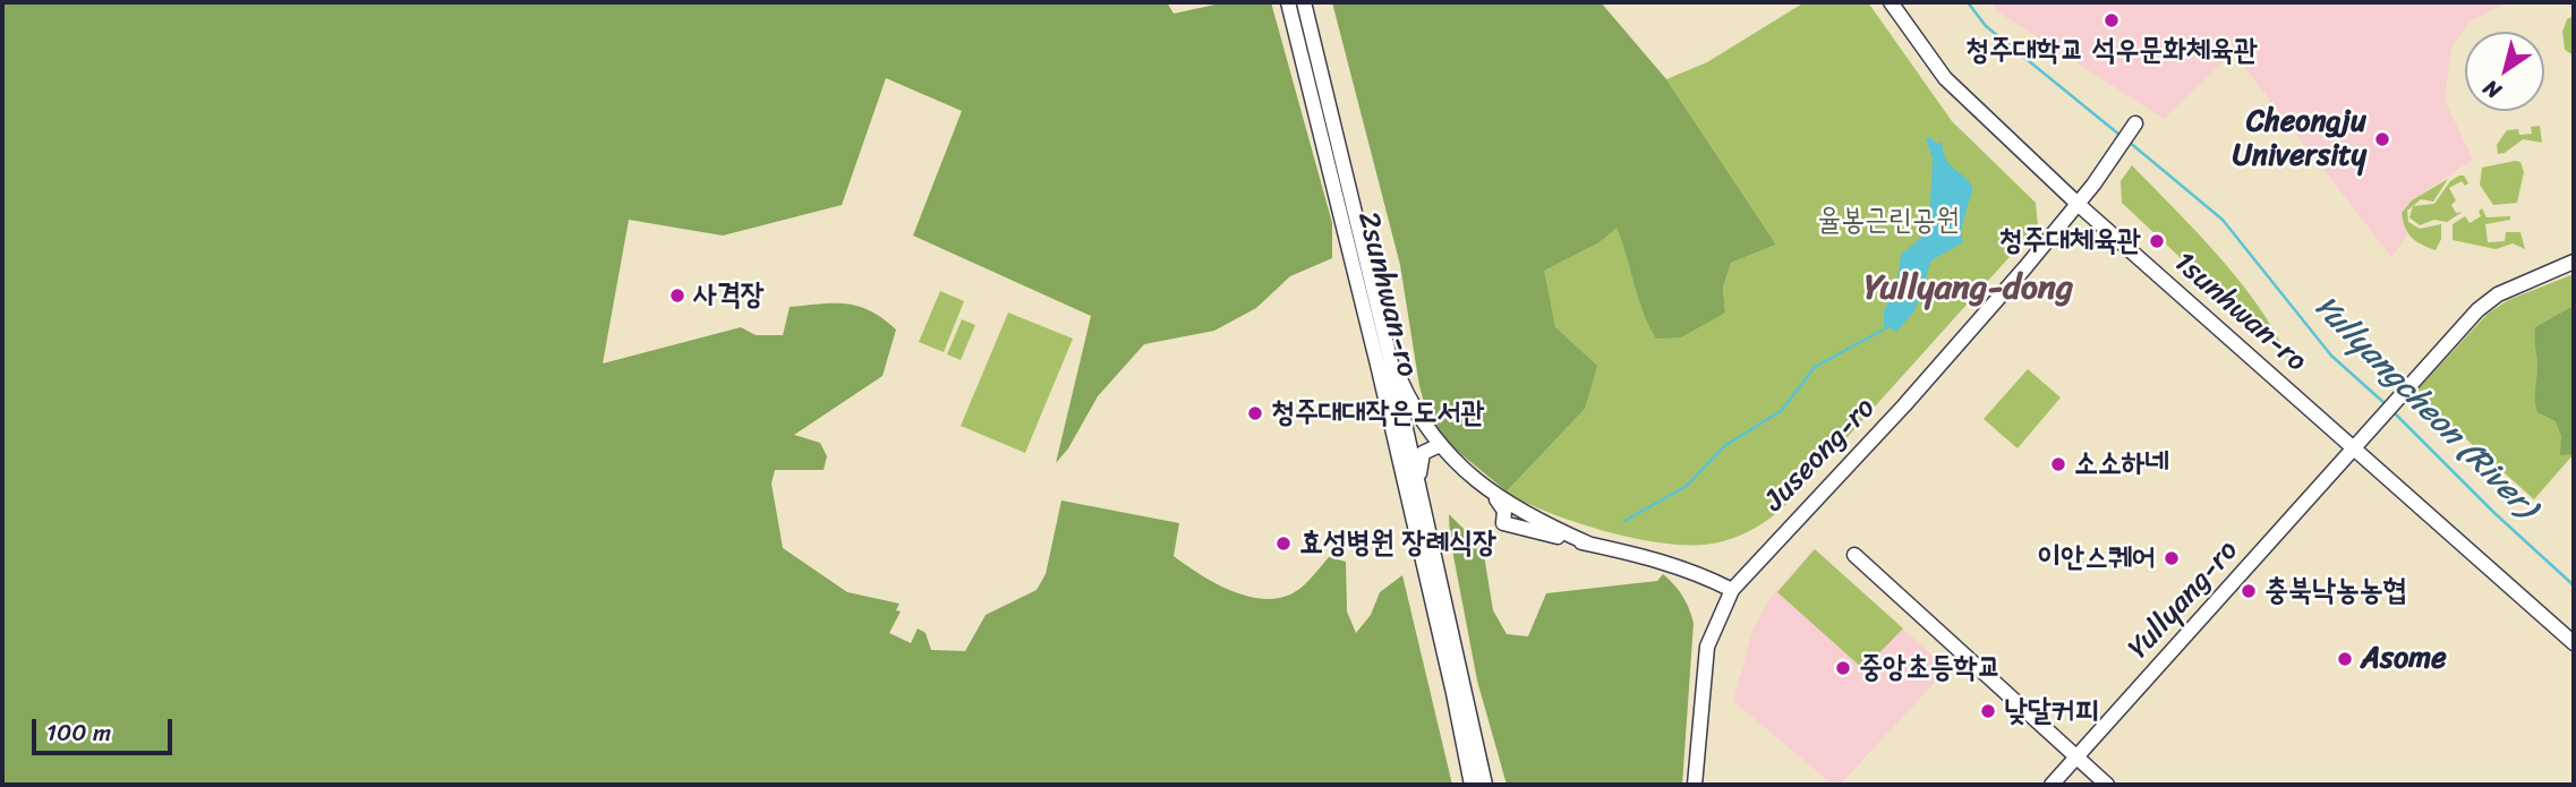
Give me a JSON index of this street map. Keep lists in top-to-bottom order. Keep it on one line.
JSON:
{"streets":{"street":["2sunhwan-ro","1sunhwan-ro","Juseong-ro","Yullyang-ro"]},"crossings":[["1sunhwan-ro","Juseong-ro"],["1sunhwan-ro","Yullyang-ro"]],"districts":["Yullyang-dong"],"water":["Yullyangcheon (River)"],"parks":["율봉근린공원"],"places":["청주대학교 석우문화체육관","Cheongju University","청주대체육관","사격장","청주대대작은도서관","소소하네","효성병원 장례식장","이안스퀘어","충북낙농농협","Asome","중앙초등학교","낮달커피"],"scale_bar":"100 m","north":"bottom left"}
